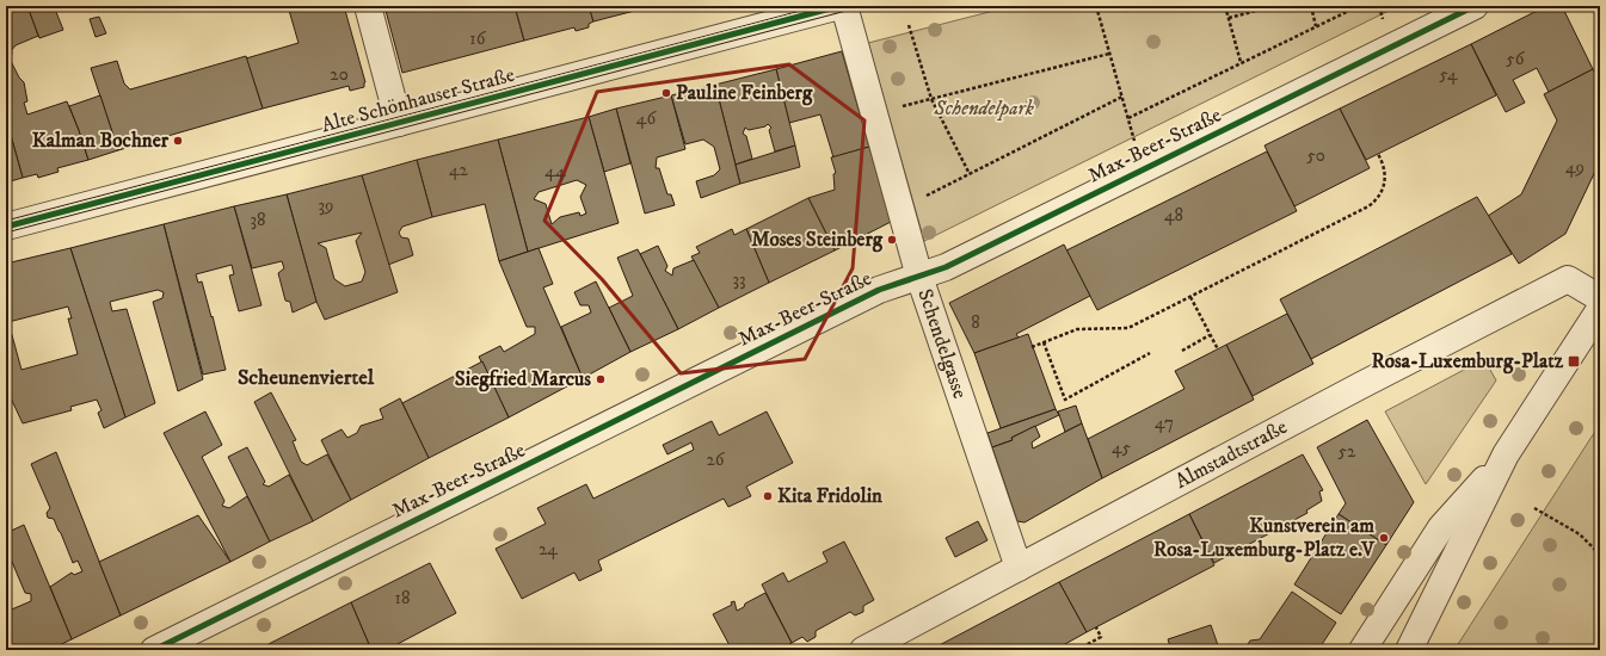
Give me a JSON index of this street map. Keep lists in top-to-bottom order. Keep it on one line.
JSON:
{"streets":{"street":["Alte Schönhauser Straße","Max-Beer-Straße","Schendelgasse","Almstadtstraße"]},"crossings":[["Max-Beer-Straße","Schendelgasse"],["Schendelgasse","Almstadtstraße"]],"districts":["Scheunenviertel"],"parks":["Schendelpark"],"places":{"other":["Pauline Feinberg","Kalman Bochner","Moses Steinberg","Siegfried Marcus","Kita Fridolin","Kunstverein am Rosa-Luxemburg-Platz e.V"],"transit":["Rosa-Luxemburg-Platz"]},"house_numbers":["16","56","20","54","46","50","49","42","44","39","48","38","33","8","47","45","52","26","24","18"]}
